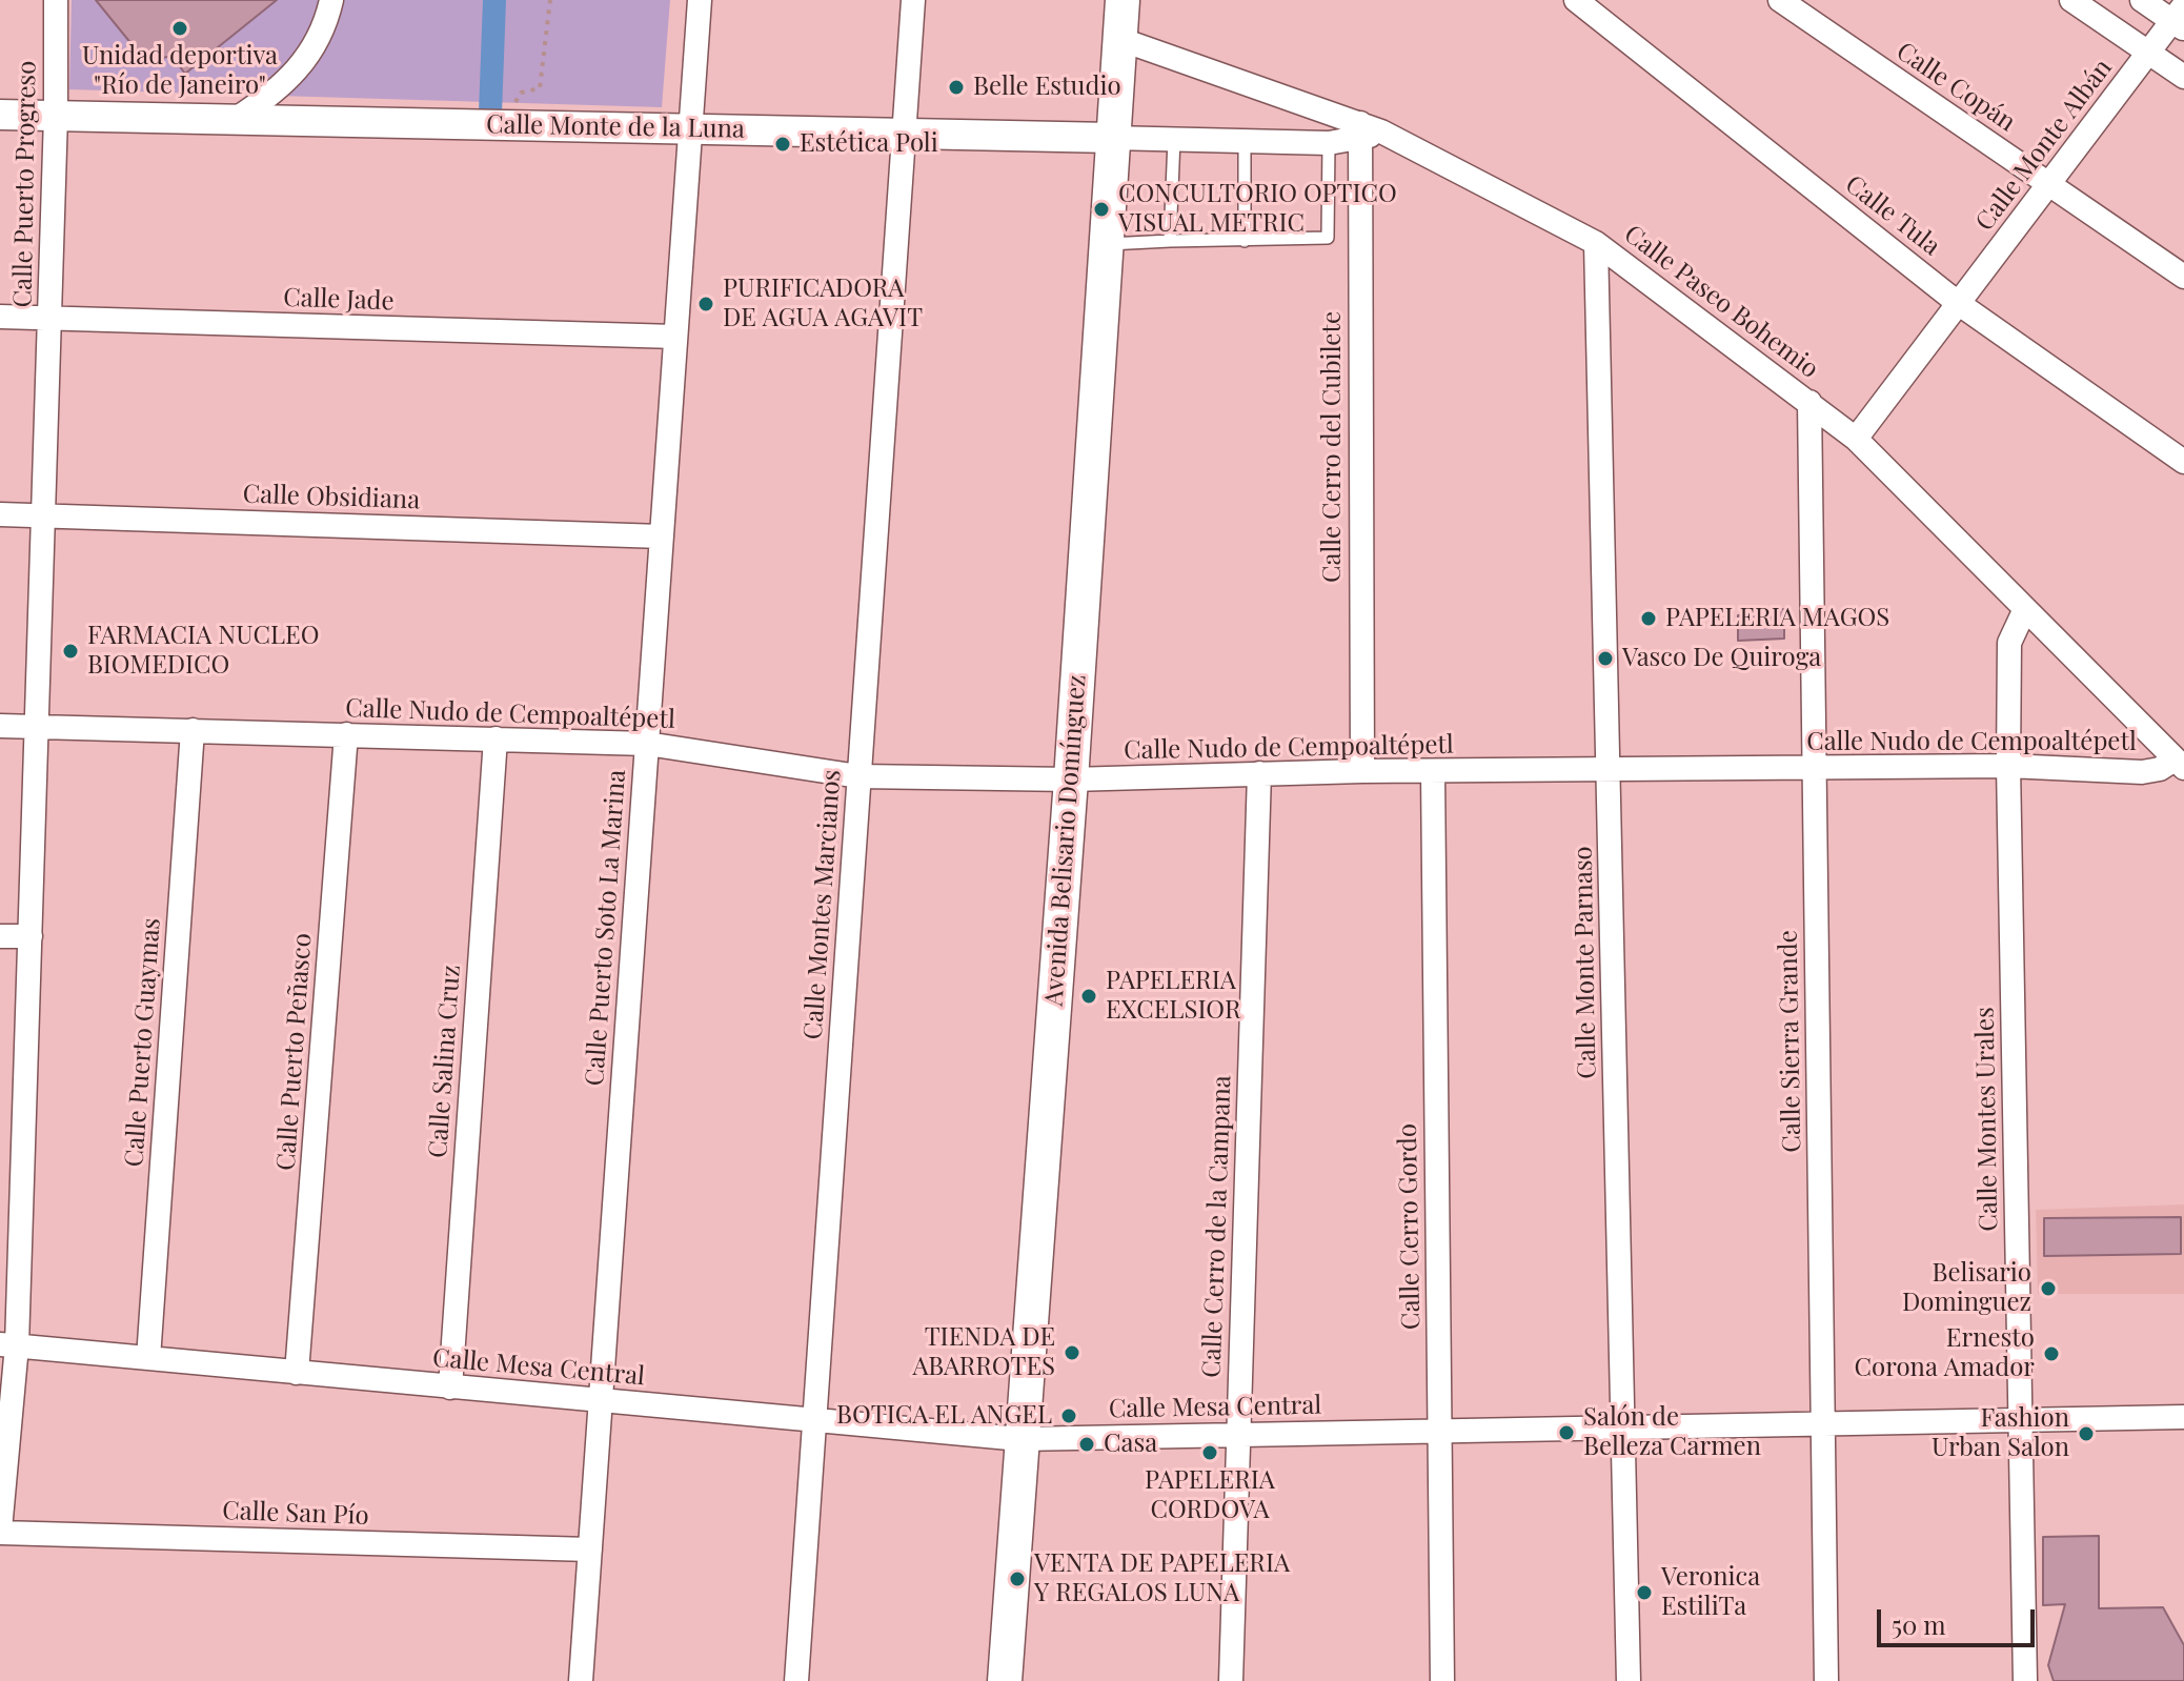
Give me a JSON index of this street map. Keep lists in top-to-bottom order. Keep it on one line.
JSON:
{"streets":{"main road":["Avenida Belisario Domínguez"],"street":["Calle Copán","Calle Monte de la Luna","Calle Monte Albán","Calle Puerto Progreso","Calle Tula","Calle Jade","Calle Paseo Bohemio","Calle Cerro del Cubilete","Calle Obsidiana","Calle Nudo de Cempoaltépetl","Calle Montes Marcianos","Calle Puerto Soto La Marina","Calle Monte Parnaso","Calle Sierra Grande","Calle Puerto Guaymas","Calle Puerto Peñasco","Calle Salina Cruz","Calle Montes Urales","Calle Cerro de la Campana","Calle Cerro Gordo","Calle Mesa Central","Calle San Pío"]},"crossings":[["Calle Copán","Calle Monte Albán"],["Calle Monte de la Luna","Calle Puerto Progreso"],["Calle Monte de la Luna","Calle Paseo Bohemio"],["Calle Monte de la Luna","Calle Cerro del Cubilete"],["Calle Monte de la Luna","Avenida Belisario Domínguez"],["Calle Monte de la Luna","Calle Montes Marcianos"],["Calle Monte de la Luna","Calle Puerto Soto La Marina"],["Calle Monte Albán","Calle Tula"],["Calle Monte Albán","Calle Paseo Bohemio"],["Calle Puerto Progreso","Calle Jade"],["Calle Puerto Progreso","Calle Obsidiana"],["Calle Puerto Progreso","Calle Nudo de Cempoaltépetl"],["Calle Puerto Progreso","Calle Mesa Central"],["Calle Puerto Progreso","Calle San Pío"],["Calle Jade","Calle Puerto Soto La Marina"],["Calle Paseo Bohemio","Calle Cerro del Cubilete"],["Calle Paseo Bohemio","Calle Nudo de Cempoaltépetl"],["Calle Paseo Bohemio","Avenida Belisario Domínguez"],["Calle Paseo Bohemio","Calle Monte Parnaso"],["Calle Paseo Bohemio","Calle Sierra Grande"],["Calle Paseo Bohemio","Calle Montes Urales"],["Calle Cerro del Cubilete","Calle Nudo de Cempoaltépetl"],["Calle Obsidiana","Calle Puerto Soto La Marina"],["Calle Nudo de Cempoaltépetl","Avenida Belisario Domínguez"],["Calle Nudo de Cempoaltépetl","Calle Montes Marcianos"],["Calle Nudo de Cempoaltépetl","Calle Puerto Soto La Marina"],["Calle Nudo de Cempoaltépetl","Calle Monte Parnaso"],["Calle Nudo de Cempoaltépetl","Calle Sierra Grande"],["Calle Nudo de Cempoaltépetl","Calle Puerto Guaymas"],["Calle Nudo de Cempoaltépetl","Calle Puerto Peñasco"],["Calle Nudo de Cempoaltépetl","Calle Salina Cruz"],["Calle Nudo de Cempoaltépetl","Calle Montes Urales"],["Calle Nudo de Cempoaltépetl","Calle Cerro de la Campana"],["Calle Nudo de Cempoaltépetl","Calle Cerro Gordo"],["Avenida Belisario Domínguez","Calle Mesa Central"],["Calle Montes Marcianos","Calle Mesa Central"],["Calle Puerto Soto La Marina","Calle Mesa Central"],["Calle Puerto Soto La Marina","Calle San Pío"],["Calle Monte Parnaso","Calle Mesa Central"],["Calle Sierra Grande","Calle Mesa Central"],["Calle Puerto Guaymas","Calle Mesa Central"],["Calle Puerto Peñasco","Calle Mesa Central"],["Calle Salina Cruz","Calle Mesa Central"],["Calle Montes Urales","Calle Mesa Central"],["Calle Cerro de la Campana","Calle Mesa Central"],["Calle Cerro Gordo","Calle Mesa Central"]],"places":["Unidad deportiva \"Río de Janeiro\"","Belle Estudio","Estética Poli","CONCULTORIO OPTICO VISUAL METRIC","PURIFICADORA DE AGUA AGAVIT","PAPELERIA MAGOS","FARMACIA NUCLEO BIOMEDICO","Vasco De Quiroga","PAPELERIA EXCELSIOR","Belisario Dominguez","TIENDA DE ABARROTES","Ernesto Corona Amador","BOTICA EL ANGEL","Salón de Belleza Carmen","Fashion Urban Salon","Casa","PAPELERIA CORDOVA","VENTA DE PAPELERIA Y REGALOS LUNA","Veronica EstiliTa"],"scale_bar":"50 m"}
